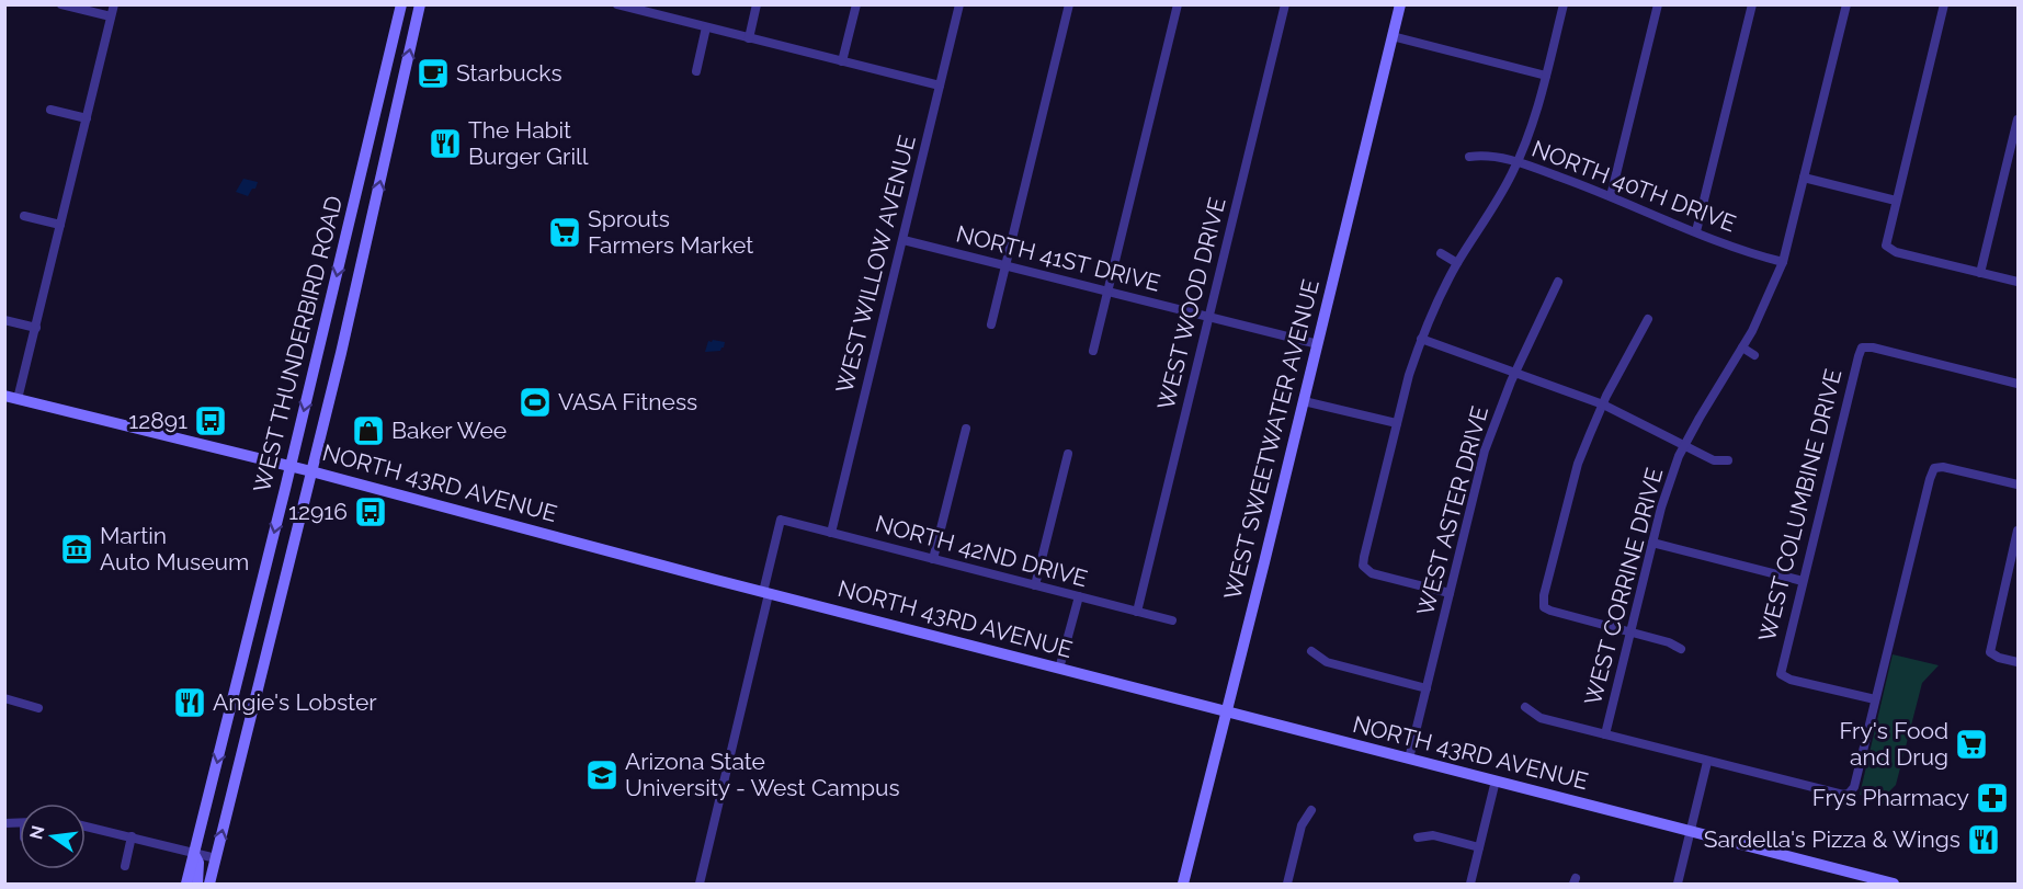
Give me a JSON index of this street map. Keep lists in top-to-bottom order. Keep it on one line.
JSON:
{"streets":{"main road":["WEST THUNDERBIRD ROAD","WEST SWEETWATER AVENUE","NORTH 43RD AVENUE"],"street":["NORTH 40TH DRIVE","NORTH 41ST DRIVE","WEST WILLOW AVENUE","WEST WOOD DRIVE","WEST COLUMBINE DRIVE","WEST ASTER DRIVE","NORTH 42ND DRIVE","WEST CORRINE DRIVE"]},"crossings":[["NORTH 40TH DRIVE","WEST CORRINE DRIVE"],["NORTH 41ST DRIVE","WEST WILLOW AVENUE"],["NORTH 41ST DRIVE","WEST WOOD DRIVE"],["NORTH 41ST DRIVE","WEST SWEETWATER AVENUE"],["WEST WILLOW AVENUE","NORTH 42ND DRIVE"],["WEST WOOD DRIVE","NORTH 42ND DRIVE"],["WEST THUNDERBIRD ROAD","NORTH 43RD AVENUE"],["WEST SWEETWATER AVENUE","NORTH 43RD AVENUE"],["NORTH 43RD AVENUE","WEST ASTER DRIVE"],["NORTH 43RD AVENUE","NORTH 42ND DRIVE"]],"places":{"cafe":["Starbucks"],"restaurant":["The Habit Burger Grill","Angie's Lobster","Sardella's Pizza & Wings"],"supermarket":["Sprouts Farmers Market","Fry's Food and Drug"],"sports":["VASA Fitness"],"bus stop":["12891","12916"],"shop":["Baker Wee"],"museum":["Martin Auto Museum"],"school or university":["Arizona State University - West Campus"],"pharmacy":["Frys Pharmacy"]},"north":"left"}
